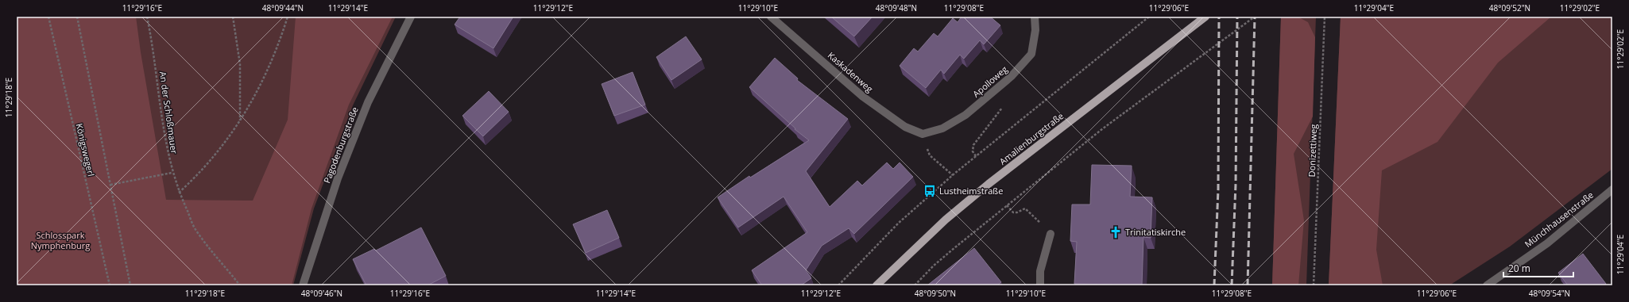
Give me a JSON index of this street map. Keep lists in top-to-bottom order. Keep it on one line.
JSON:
{"streets":{"main road":["Amalienburgstraße"],"street":["Kaskadenweg","Apolloweg","Pagodenburgstraße","Münchhausenstraße"],"path":["An der Schloßmauer","Königswegerl","Donizettiweg"]},"crossings":[["Kaskadenweg","Apolloweg"]],"parks":["Schlosspark Nymphenburg"],"places":{"bus stop":["Lustheimstraße"],"church":["Trinitatiskirche"]},"scale_bar":"20 m","coordinates":["11°29'16\"E","48°09'44\"N","11°29'14\"E","11°29'12\"E","11°29'10\"E","48°09'48\"N","11°29'08\"E","11°29'06\"E","11°29'04\"E","48°09'52\"N","11°29'02\"E","11°29'18\"E","48°09'46\"N","48°09'50\"N","48°09'54\"N"]}
